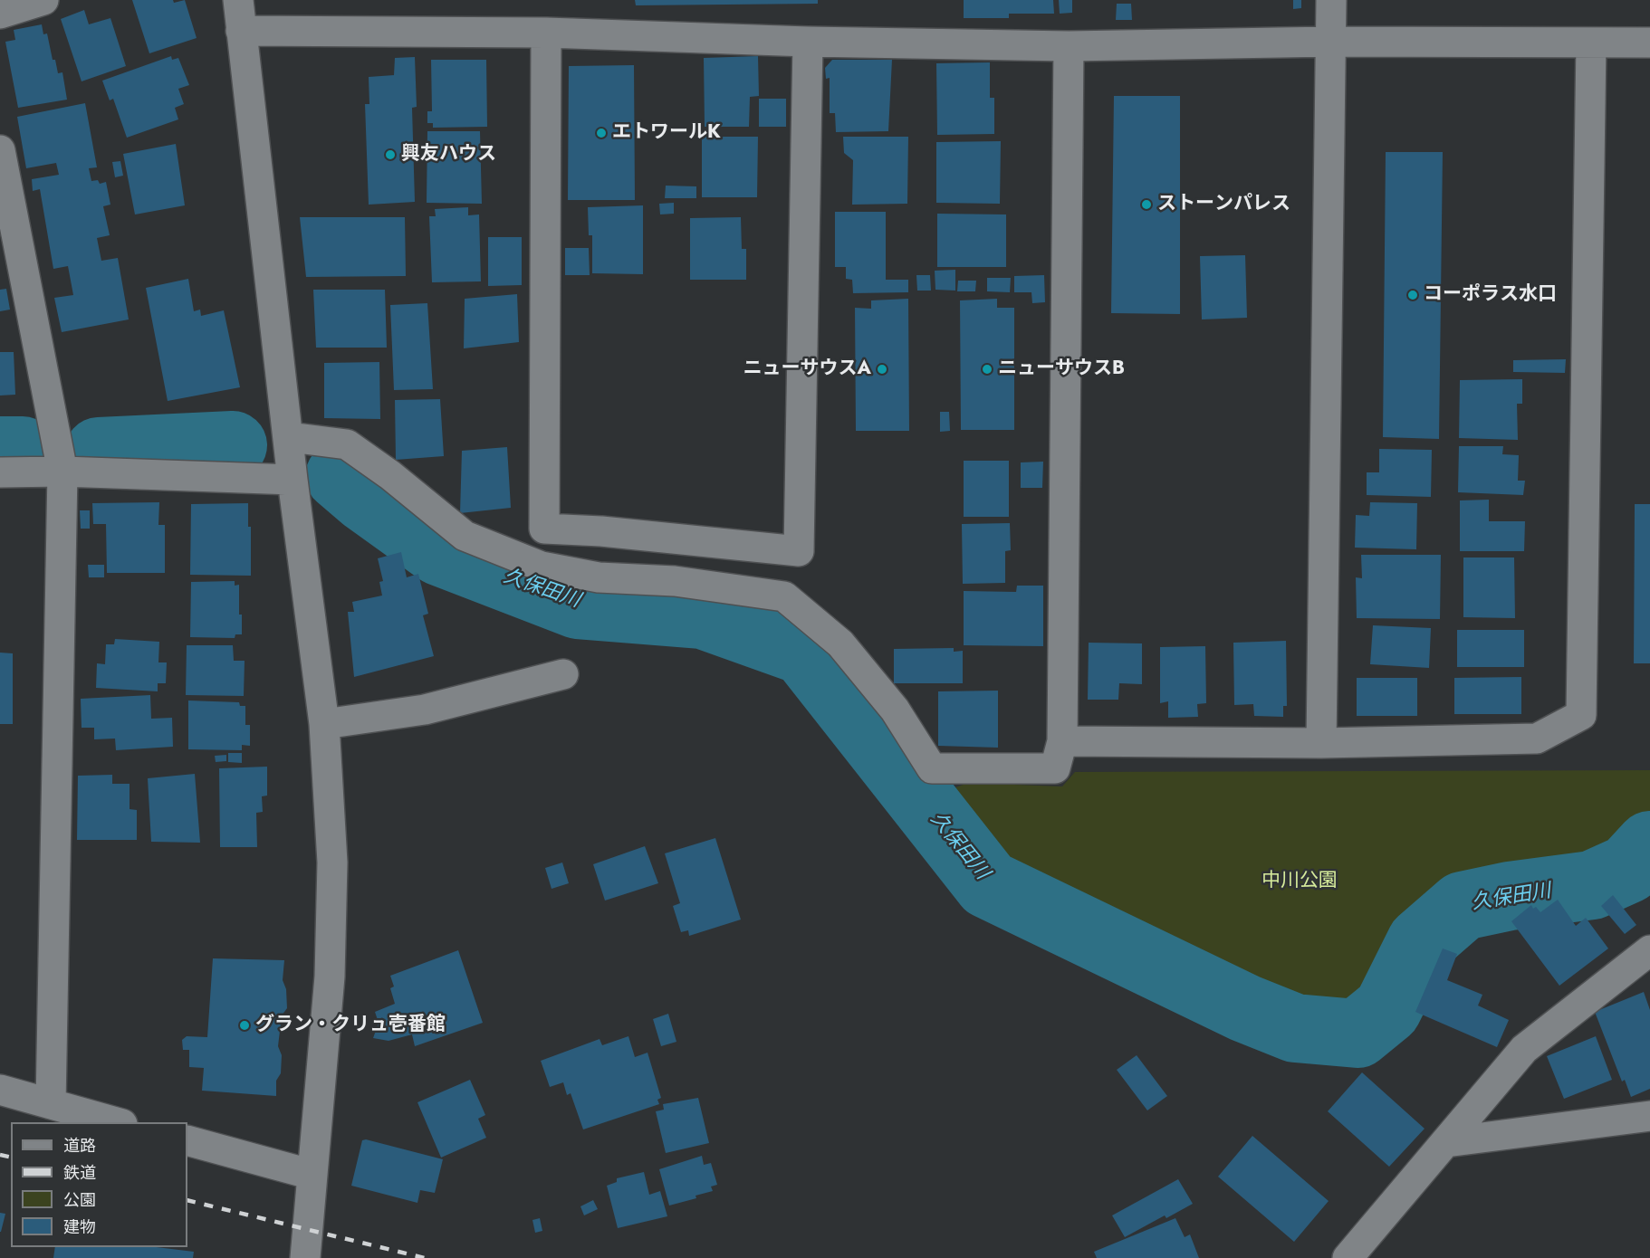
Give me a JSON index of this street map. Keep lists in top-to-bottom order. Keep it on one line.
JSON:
{"water":["久保田川"],"parks":["中川公園"],"places":["エトワールK","興友ハウス","ストーンパレス","コーポラス水口","ニューサウスA","ニューサウスB","グラン・クリュ壱番館"],"legend":["道路","鉄道","公園","建物"]}
